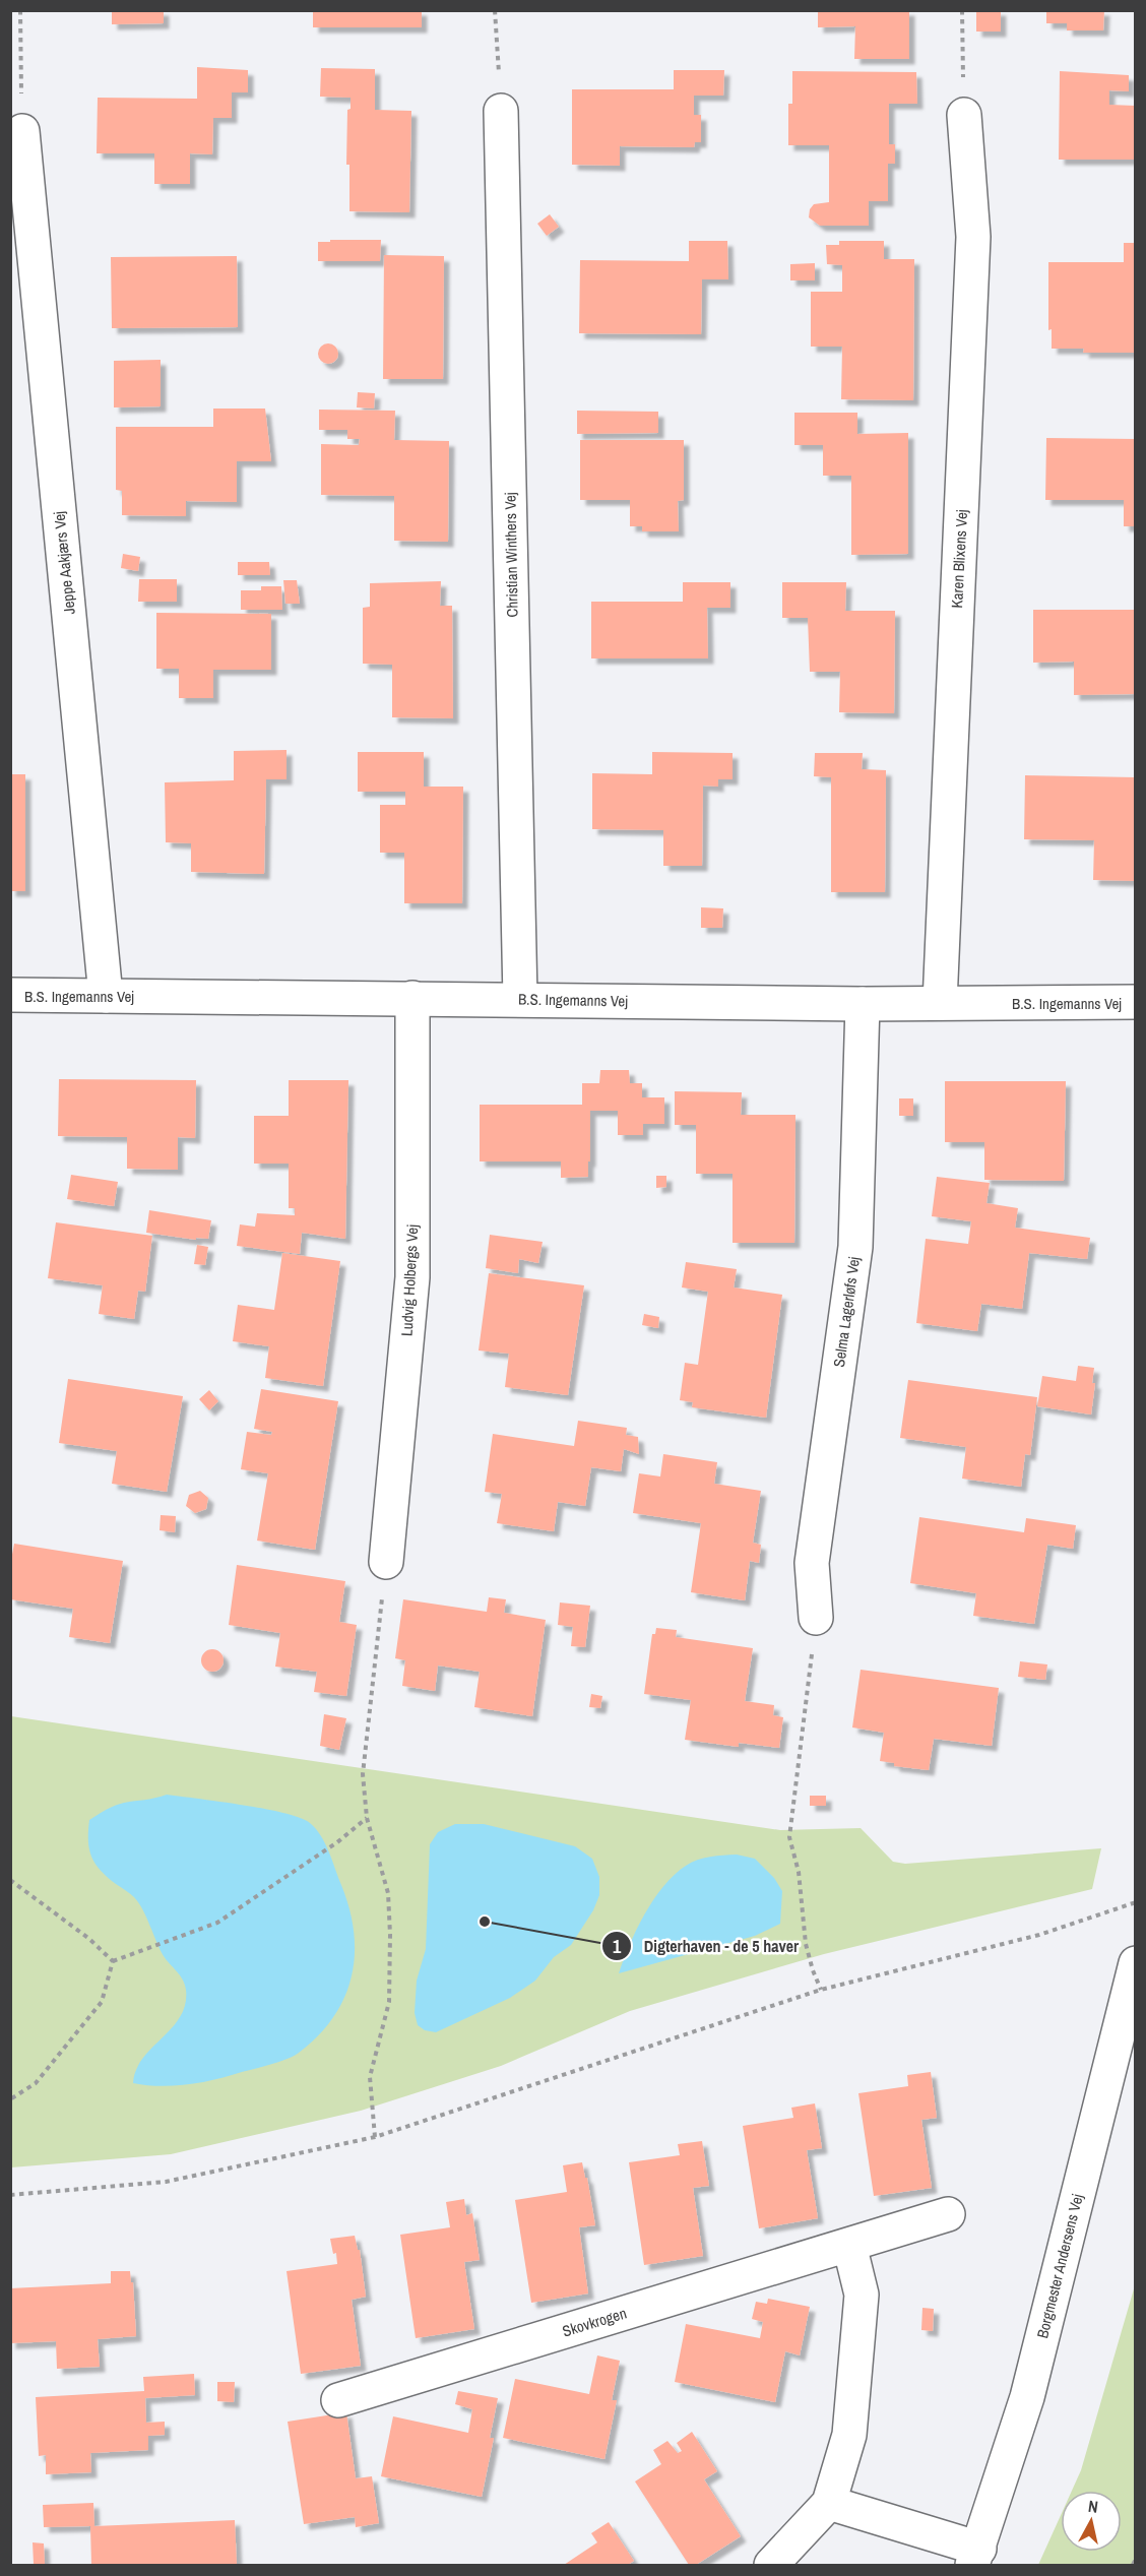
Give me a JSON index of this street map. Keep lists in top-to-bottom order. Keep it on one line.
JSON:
{"streets":{"street":["Christian Winthers Vej","Karen Blixens Vej","Jeppe Aakjærs Vej","B.S. Ingemanns Vej","Ludvig Holbergs Vej","Selma Lagerløfs Vej","Borgmester Andersens Vej","Skovkrogen"]},"crossings":[["Christian Winthers Vej","B.S. Ingemanns Vej"],["Karen Blixens Vej","B.S. Ingemanns Vej"],["Jeppe Aakjærs Vej","B.S. Ingemanns Vej"],["B.S. Ingemanns Vej","Ludvig Holbergs Vej"],["B.S. Ingemanns Vej","Selma Lagerløfs Vej"]],"places":["Digterhaven - de 5 haver"],"north":"top"}
